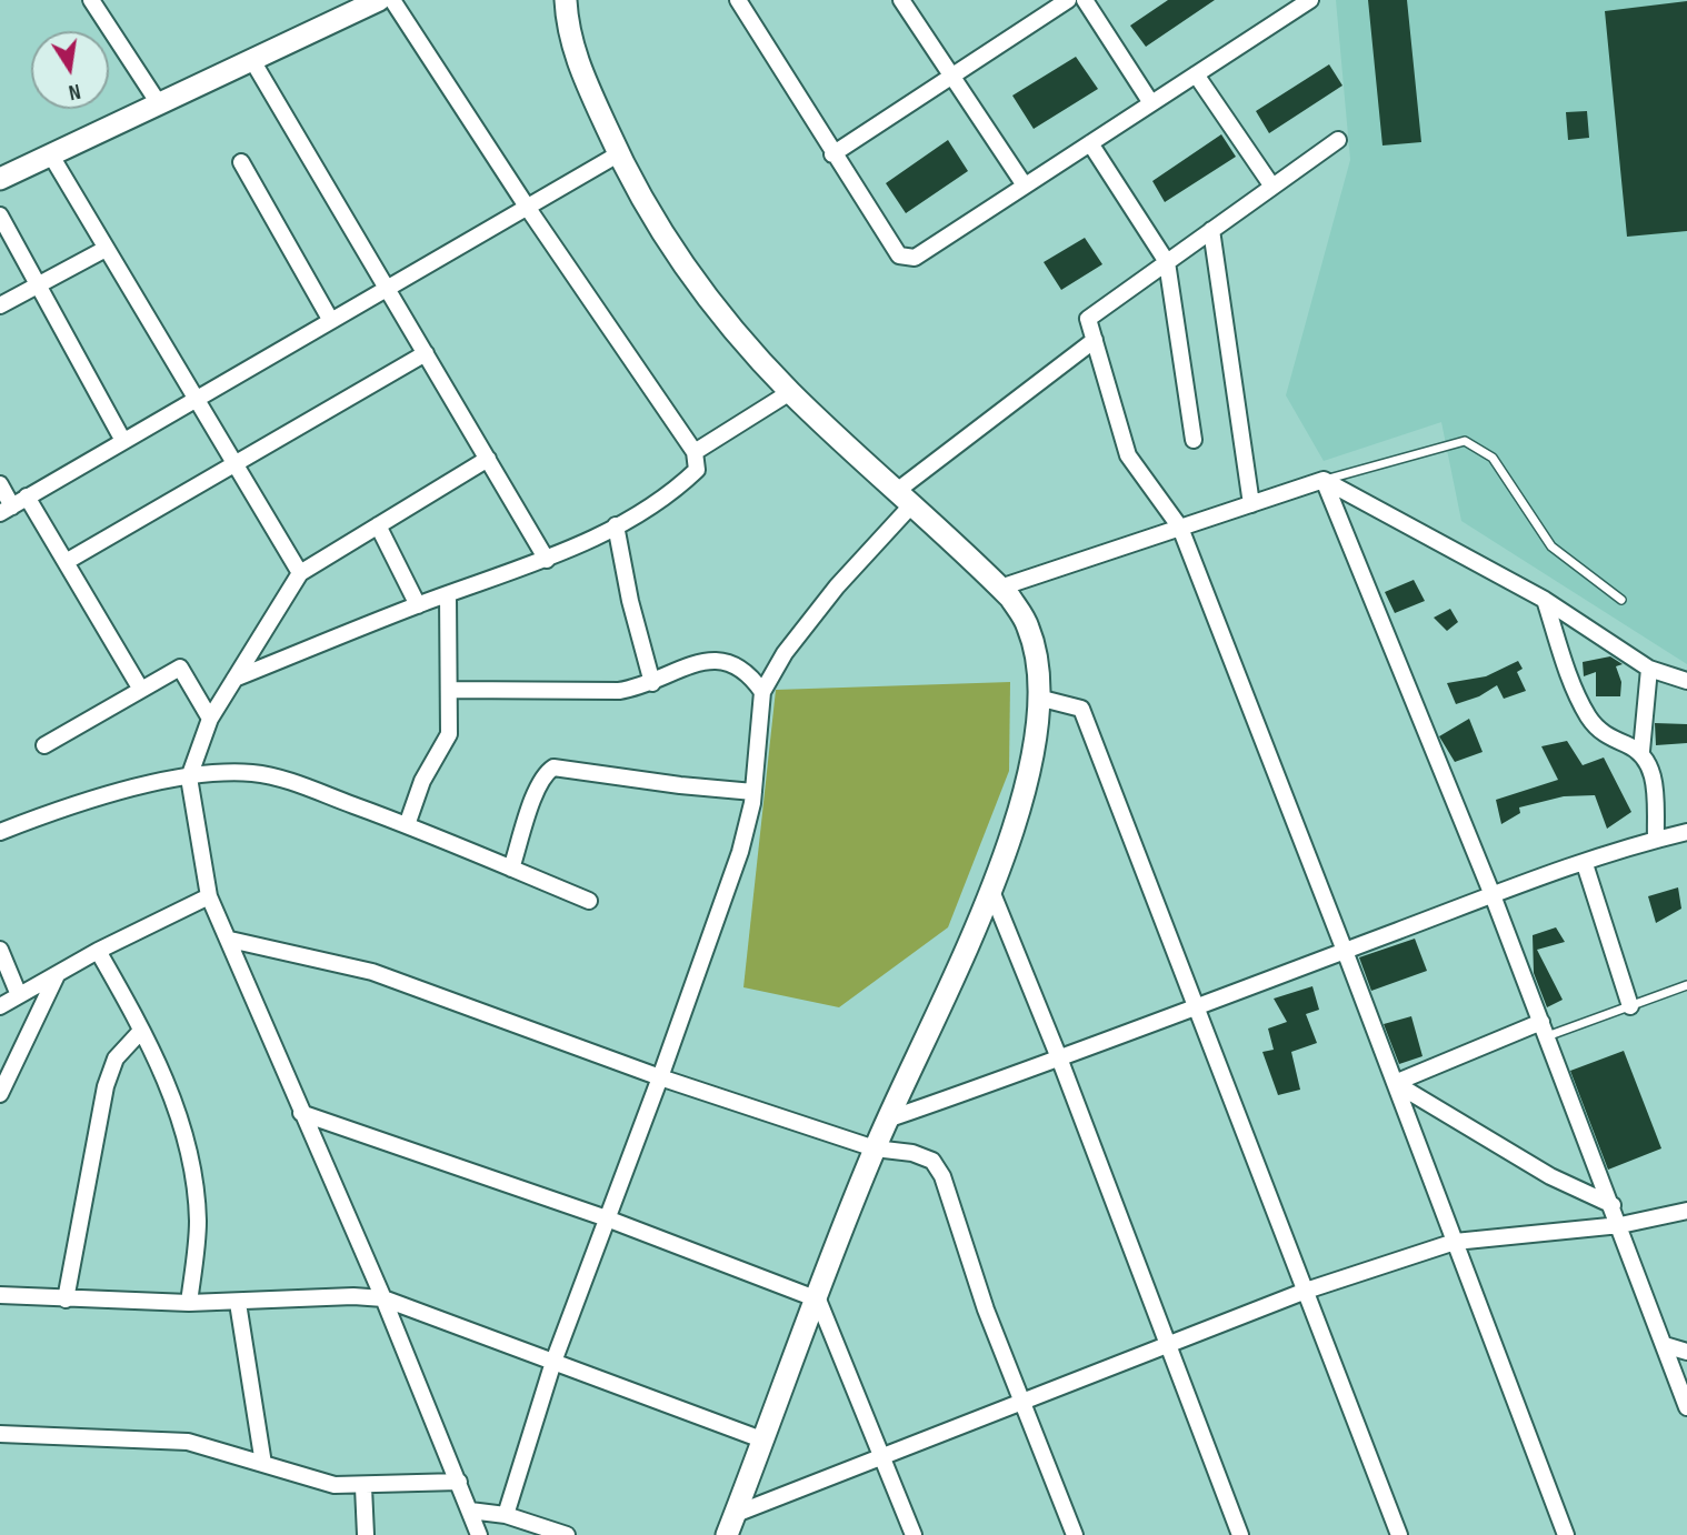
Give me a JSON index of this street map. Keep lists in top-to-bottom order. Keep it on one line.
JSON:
{"north":"bottom"}
